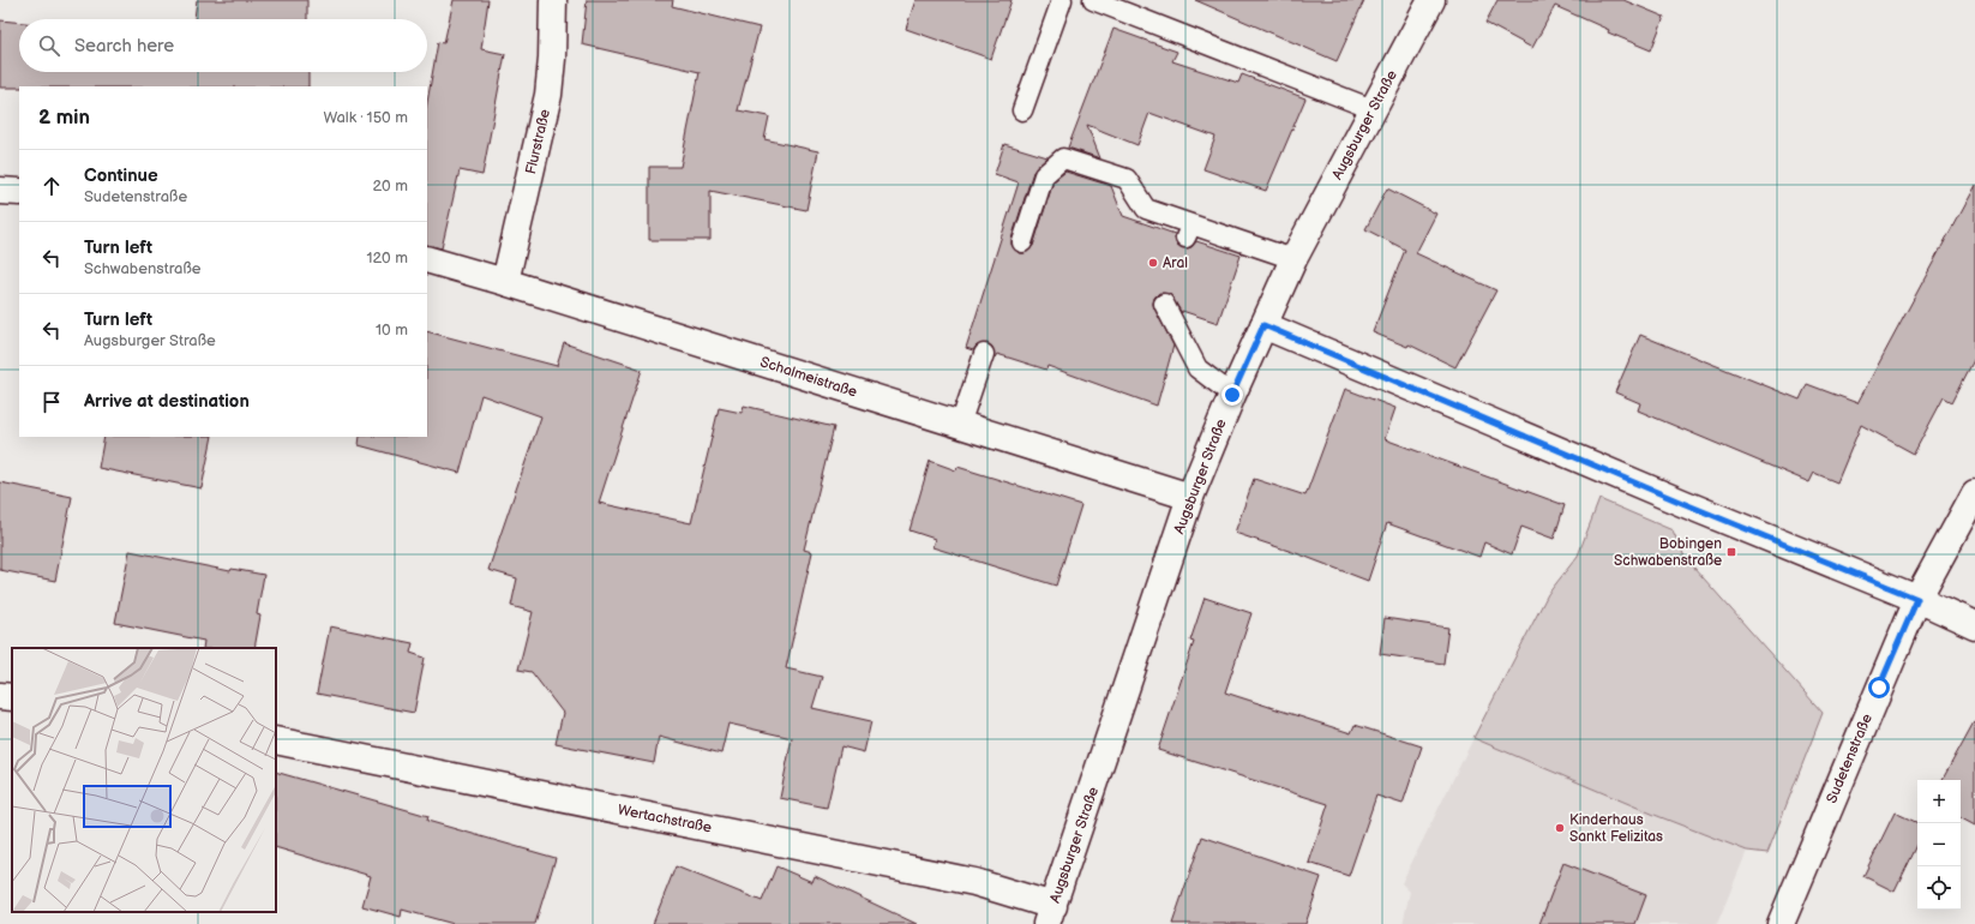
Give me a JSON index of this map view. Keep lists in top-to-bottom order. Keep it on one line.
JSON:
{"streets":{"street":["Augsburger Straße","Flurstraße","Schalmeistraße","Sudetenstraße","Wertachstraße"]},"crossings":[["Augsburger Straße","Schalmeistraße"],["Augsburger Straße","Wertachstraße"],["Flurstraße","Schalmeistraße"]],"places":{"other":["Aral","Kinderhaus Sankt Felizitas"],"transit":["Bobingen Schwabenstraße"]},"page":{"search":"Search here","heading":["2 min","Walk · 150 m"],"list":[["Continue","Sudetenstraße","20 m"],["Turn left","Schwabenstraße","120 m"],["Turn left","Augsburger Straße","10 m"],"Arrive at destination"],"map_buttons":["+","−"]}}
